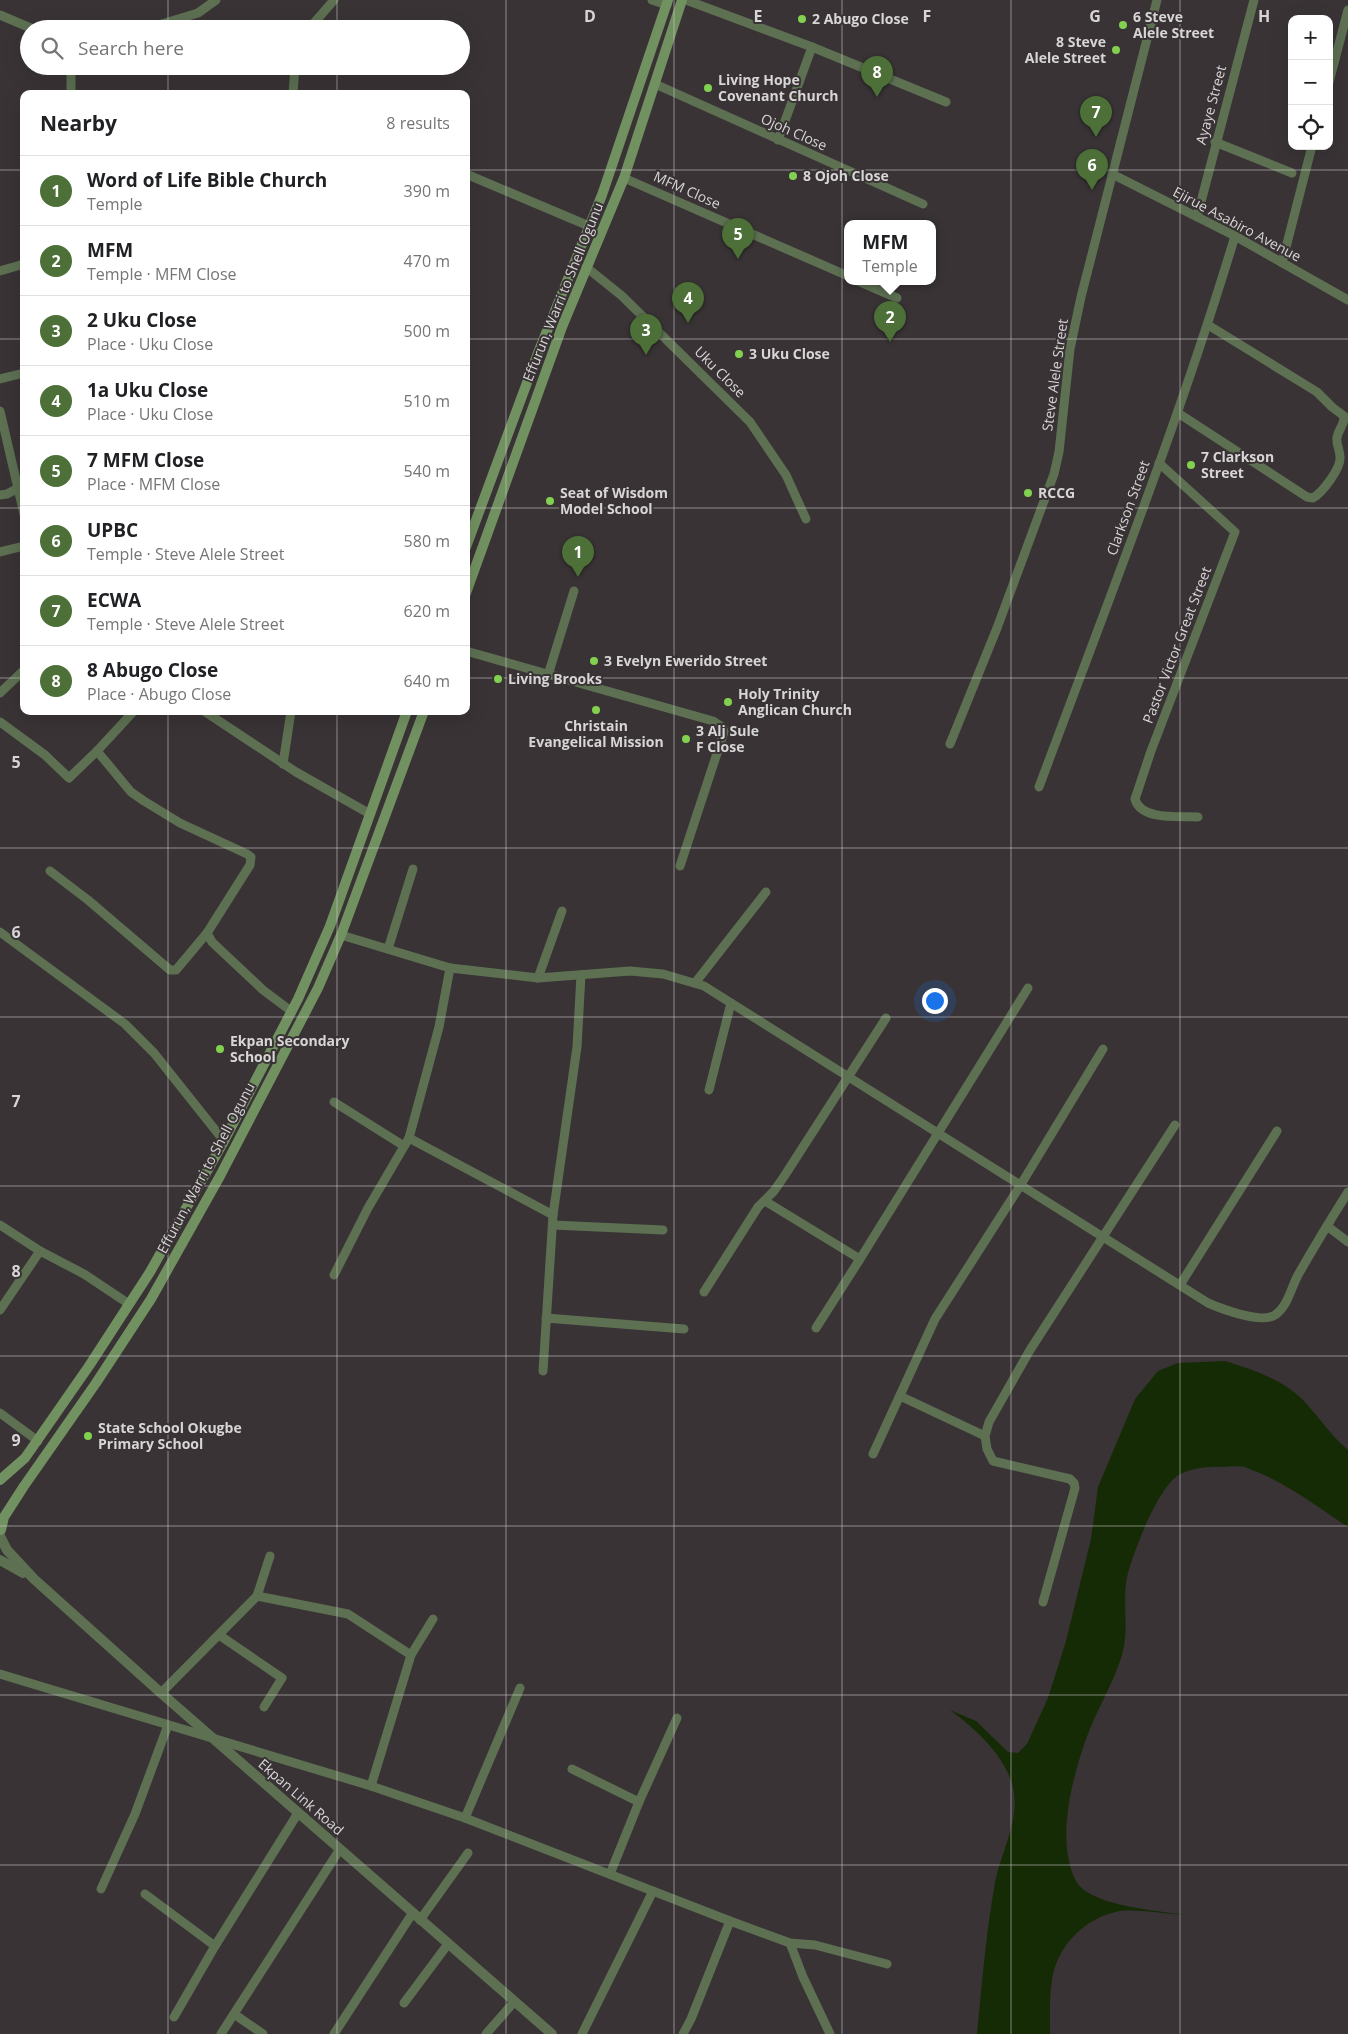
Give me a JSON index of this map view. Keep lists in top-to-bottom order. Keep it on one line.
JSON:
{"streets":{"main road":["Effurun, Warri to Shell Ogunu"],"street":["Ayaye Street","Ojoh Close","MFM Close","Ejirue Asabiro Avenue","Uku Close","Steve Alele Street","Clarkson Street","Pastor Victor Great Street","Ekpan Link Road"]},"crossings":[["Ayaye Street","Ejirue Asabiro Avenue"],["Ojoh Close","Effurun, Warri to Shell Ogunu"],["MFM Close","Effurun, Warri to Shell Ogunu"],["Ejirue Asabiro Avenue","Steve Alele Street"],["Ejirue Asabiro Avenue","Clarkson Street"],["Effurun, Warri to Shell Ogunu","Uku Close"],["Clarkson Street","Pastor Victor Great Street"]],"places":["2 Abugo Close","6 Steve Alele Street","8 Steve Alele Street","Living Hope Covenant Church","8 Ojoh Close","3 Uku Close","7 Clarkson Street","RCCG","Seat of Wisdom Model School","3 Evelyn Ewerido Street","Living Brooks","Holy Trinity Anglican Church","Christain Evangelical Mission","3 Alj Sule F Close","Ekpan Secondary School","State School Okugbe Primary School"],"page":{"map_buttons":["+","−"],"search":"Search here","pins":["8","7","6","5","4","2","3","1"],"heading":["Nearby","8 results"],"list":[{"mark":"1","name":"Word of Life Bible Church","note":"Temple","value":"390 m"},{"mark":"2","name":"MFM","note":"Temple · MFM Close","value":"470 m"},{"mark":"3","name":"2 Uku Close","note":"Place · Uku Close","value":"500 m"},{"mark":"4","name":"1a Uku Close","note":"Place · Uku Close","value":"510 m"},{"mark":"5","name":"7 MFM Close","note":"Place · MFM Close","value":"540 m"},{"mark":"6","name":"UPBC","note":"Temple · Steve Alele Street","value":"580 m"},{"mark":"7","name":"ECWA","note":"Temple · Steve Alele Street","value":"620 m"},{"mark":"8","name":"8 Abugo Close","note":"Place · Abugo Close","value":"640 m"}],"popup":["MFM","Temple"]},"grid":{"columns":["D","E","F","G","H"],"rows":["5","6","7","8","9"]}}
